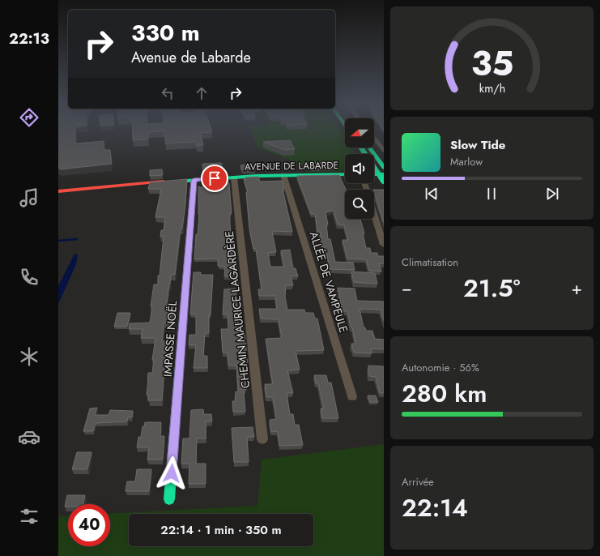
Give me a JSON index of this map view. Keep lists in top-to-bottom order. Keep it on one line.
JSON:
{"streets":{"main road":["AVENUE DE LABARDE","IMPASSE NOËL"],"street":["ALLÉE DE VAMPEULE","CHEMIN MAURICE LAGARDÈRE"]},"crossings":[["AVENUE DE LABARDE","ALLÉE DE VAMPEULE"],["AVENUE DE LABARDE","CHEMIN MAURICE LAGARDÈRE"],["AVENUE DE LABARDE","IMPASSE NOËL"]],"north":"left","page":{"tabs":"22:13","turn":["330 m","Avenue de Labarde"],"song":["Slow Tide","Marlow"],"tile":["Climatisation",["Autonomie · 56%","280 km"],["Arrivée","22:14"]],"heat":["−","21.5°","+"],"limit":"40","trip":"22:14 · 1 min · 350 m","gauge":["35","km/h"]}}
